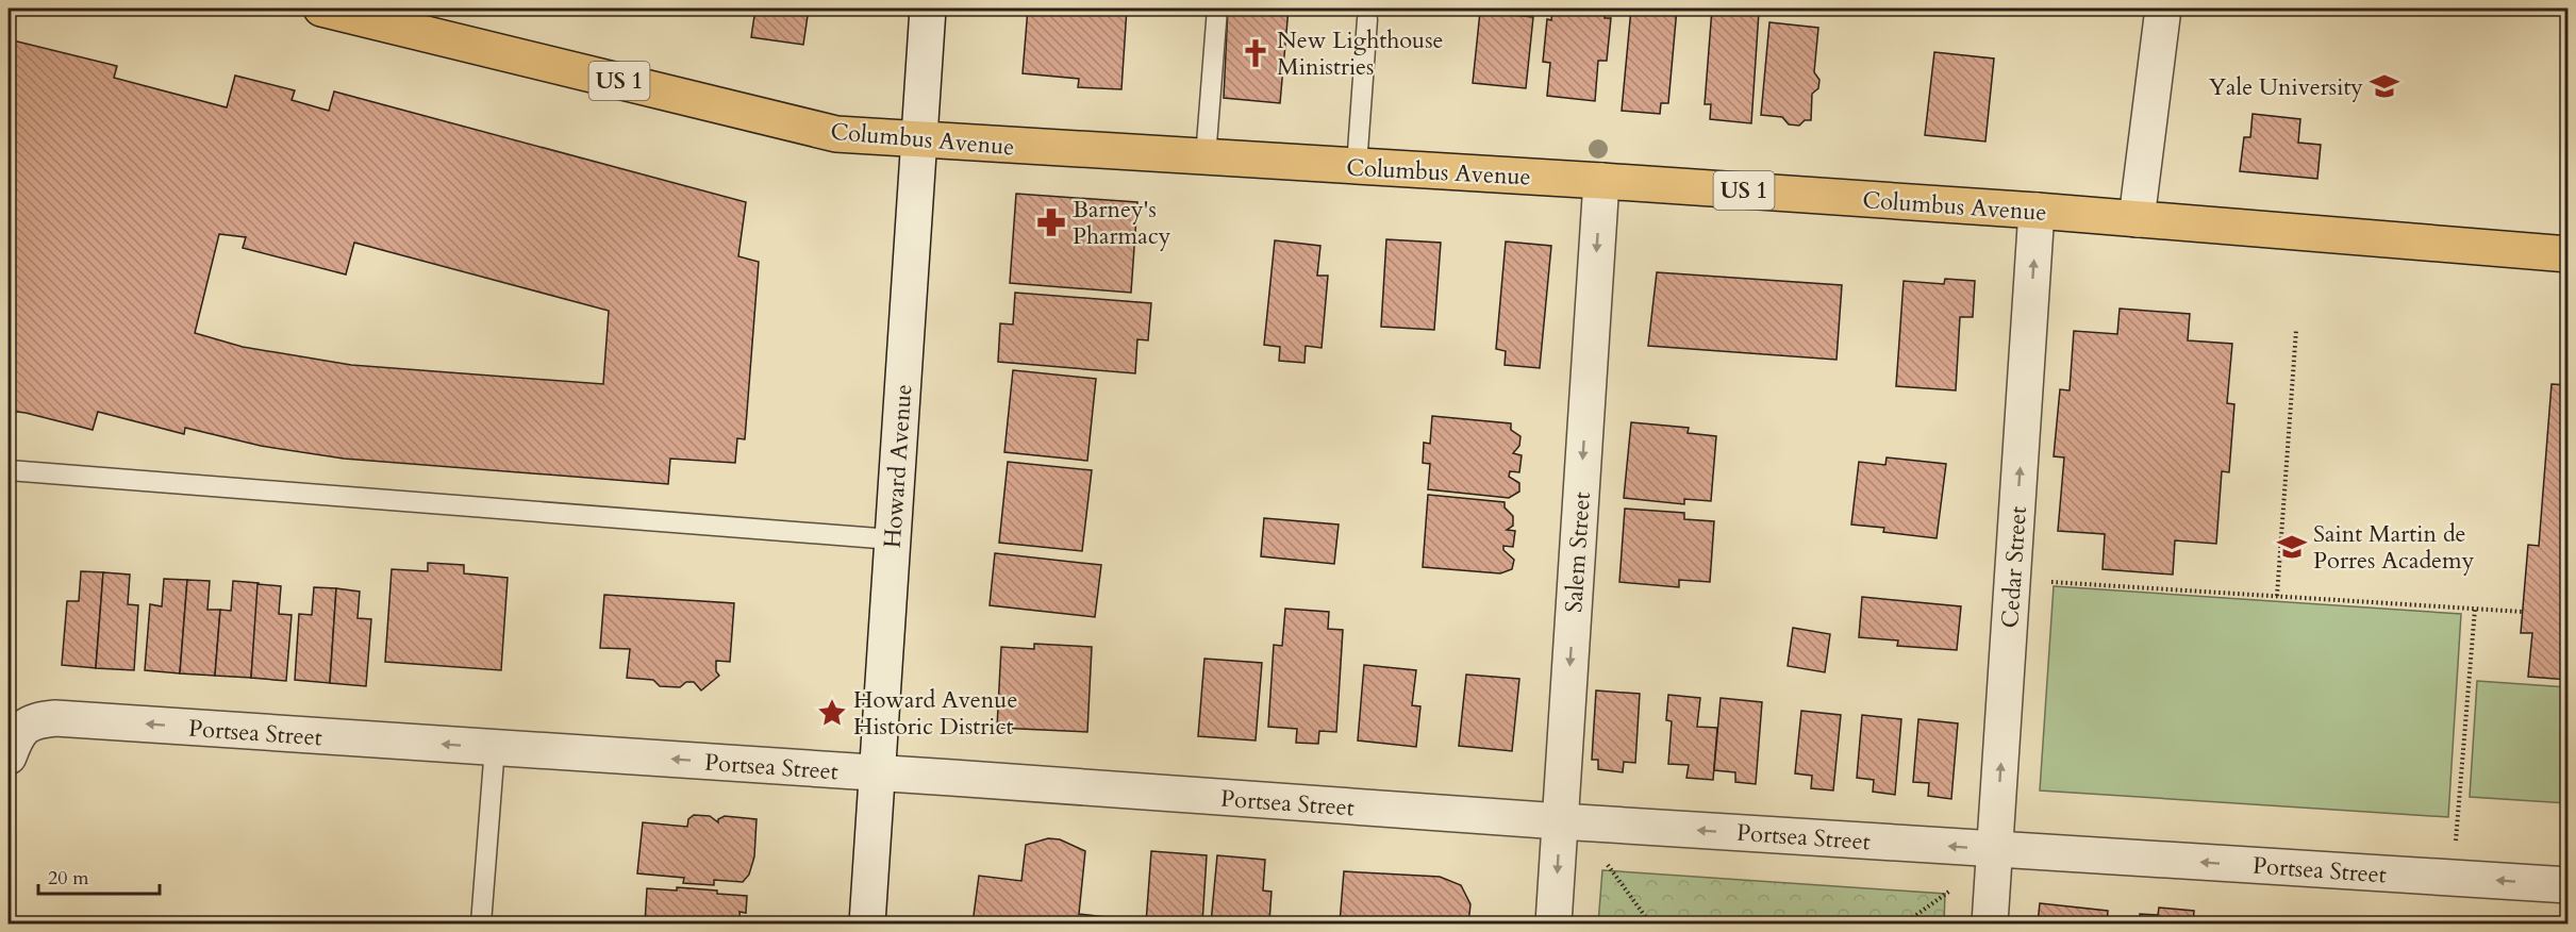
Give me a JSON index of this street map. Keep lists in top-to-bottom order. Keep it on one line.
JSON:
{"streets":{"main road":["US 1","Columbus Avenue"],"street":["Howard Avenue","Salem Street","Cedar Street","Portsea Street"]},"crossings":[["Columbus Avenue","Howard Avenue"],["Columbus Avenue","Salem Street"],["Columbus Avenue","Cedar Street"],["Howard Avenue","Portsea Street"],["Salem Street","Portsea Street"],["Cedar Street","Portsea Street"]],"one_way":["Salem Street","Cedar Street","Portsea Street"],"places":{"church":["New Lighthouse Ministries"],"school or university":["Yale University","Saint Martin de Porres Academy"],"pharmacy":["Barney's Pharmacy"],"place":["Howard Avenue Historic District"]},"scale_bar":"20 m"}
